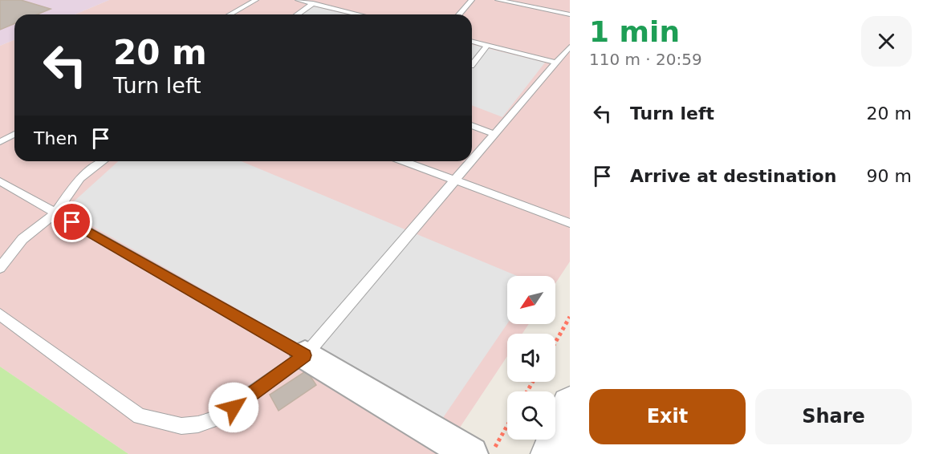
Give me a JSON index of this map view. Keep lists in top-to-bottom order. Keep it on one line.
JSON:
{"north":"bottom left","page":{"heading":["1 min","110 m · 20:59"],"turn":["20 m","Turn left"],"list":[{"name":"Turn left","value":"20 m"},{"name":"Arrive at destination","value":"90 m"}],"then":"Then","buttons":["Exit","Share"]}}
